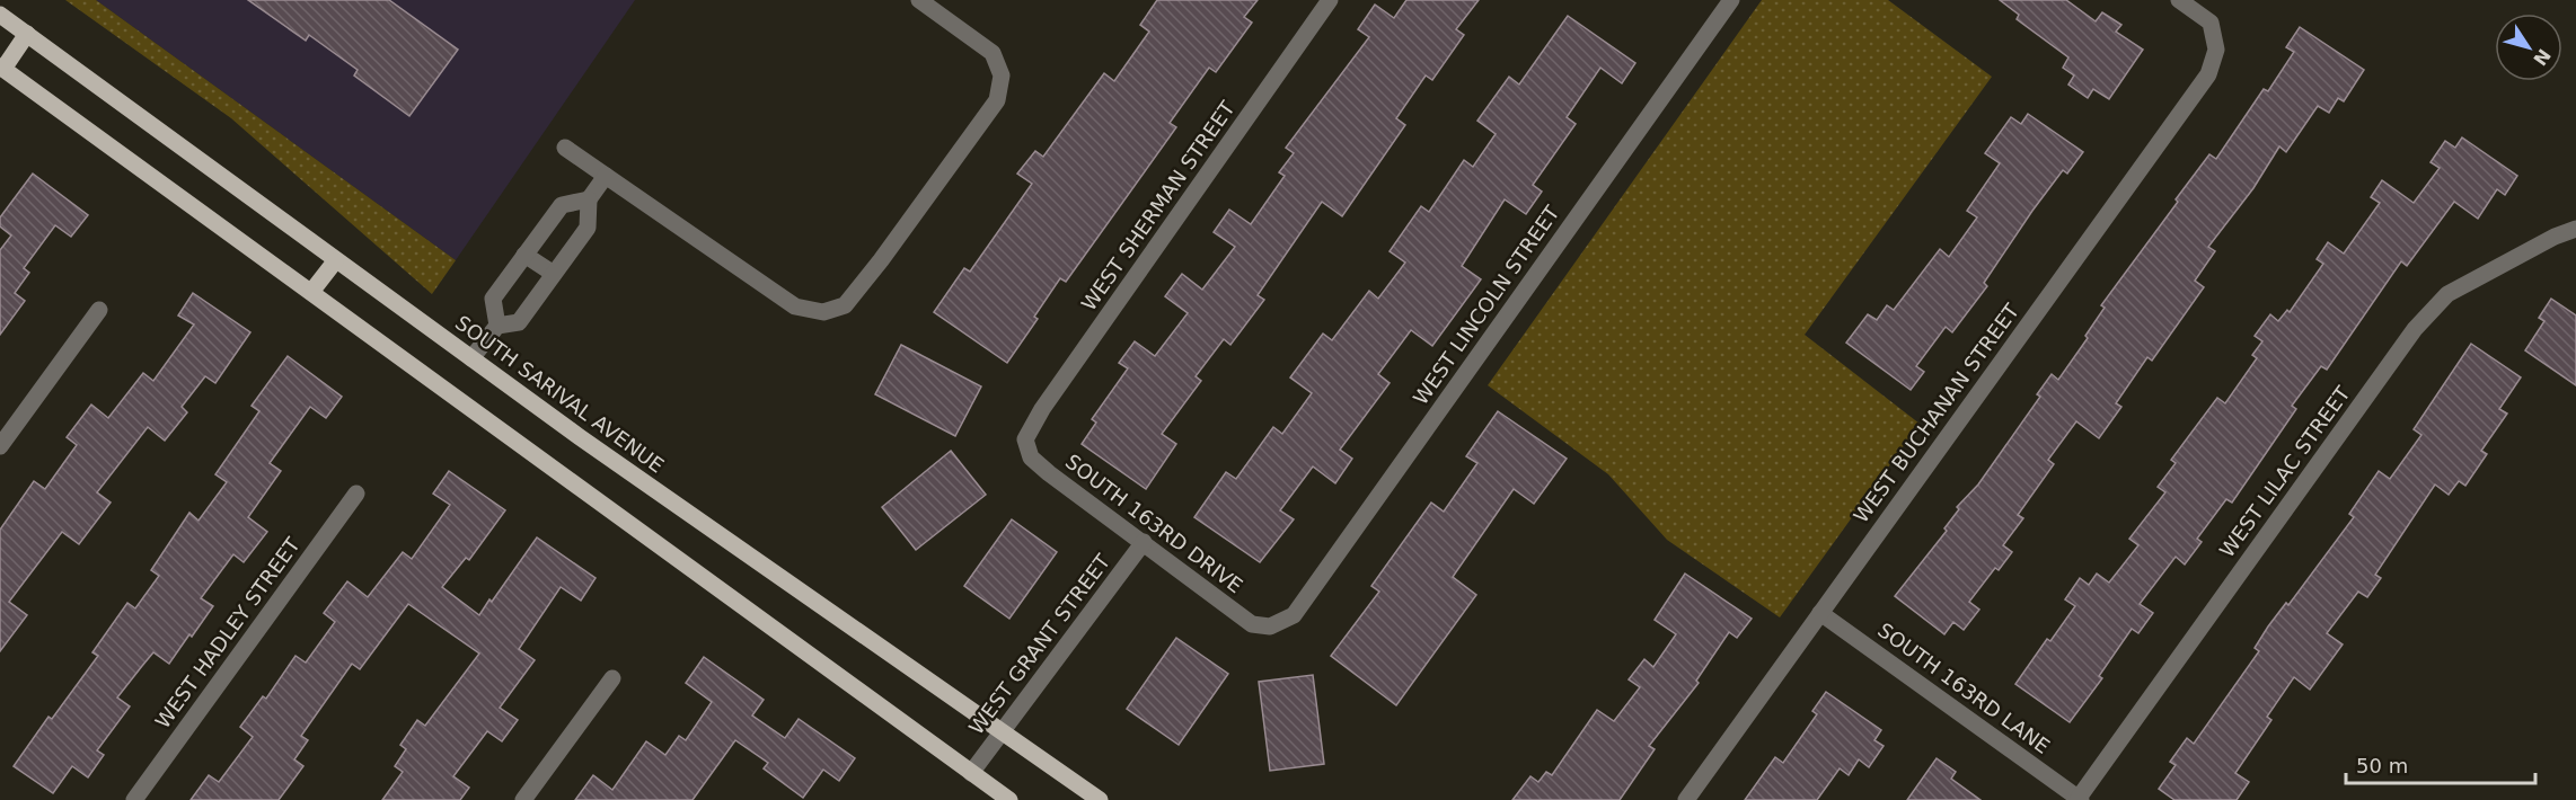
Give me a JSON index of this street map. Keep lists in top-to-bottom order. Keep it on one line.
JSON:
{"streets":{"main road":["SOUTH SARIVAL AVENUE"],"street":["WEST SHERMAN STREET","WEST LINCOLN STREET","WEST BUCHANAN STREET","WEST LILAC STREET","SOUTH 163RD DRIVE","WEST HADLEY STREET","WEST GRANT STREET","SOUTH 163RD LANE"]},"crossings":[["WEST SHERMAN STREET","SOUTH 163RD DRIVE"],["WEST LINCOLN STREET","SOUTH 163RD DRIVE"],["SOUTH SARIVAL AVENUE","WEST GRANT STREET"],["WEST BUCHANAN STREET","SOUTH 163RD LANE"],["WEST LILAC STREET","SOUTH 163RD LANE"],["SOUTH 163RD DRIVE","WEST GRANT STREET"]],"scale_bar":"50 m","north":"bottom right"}
